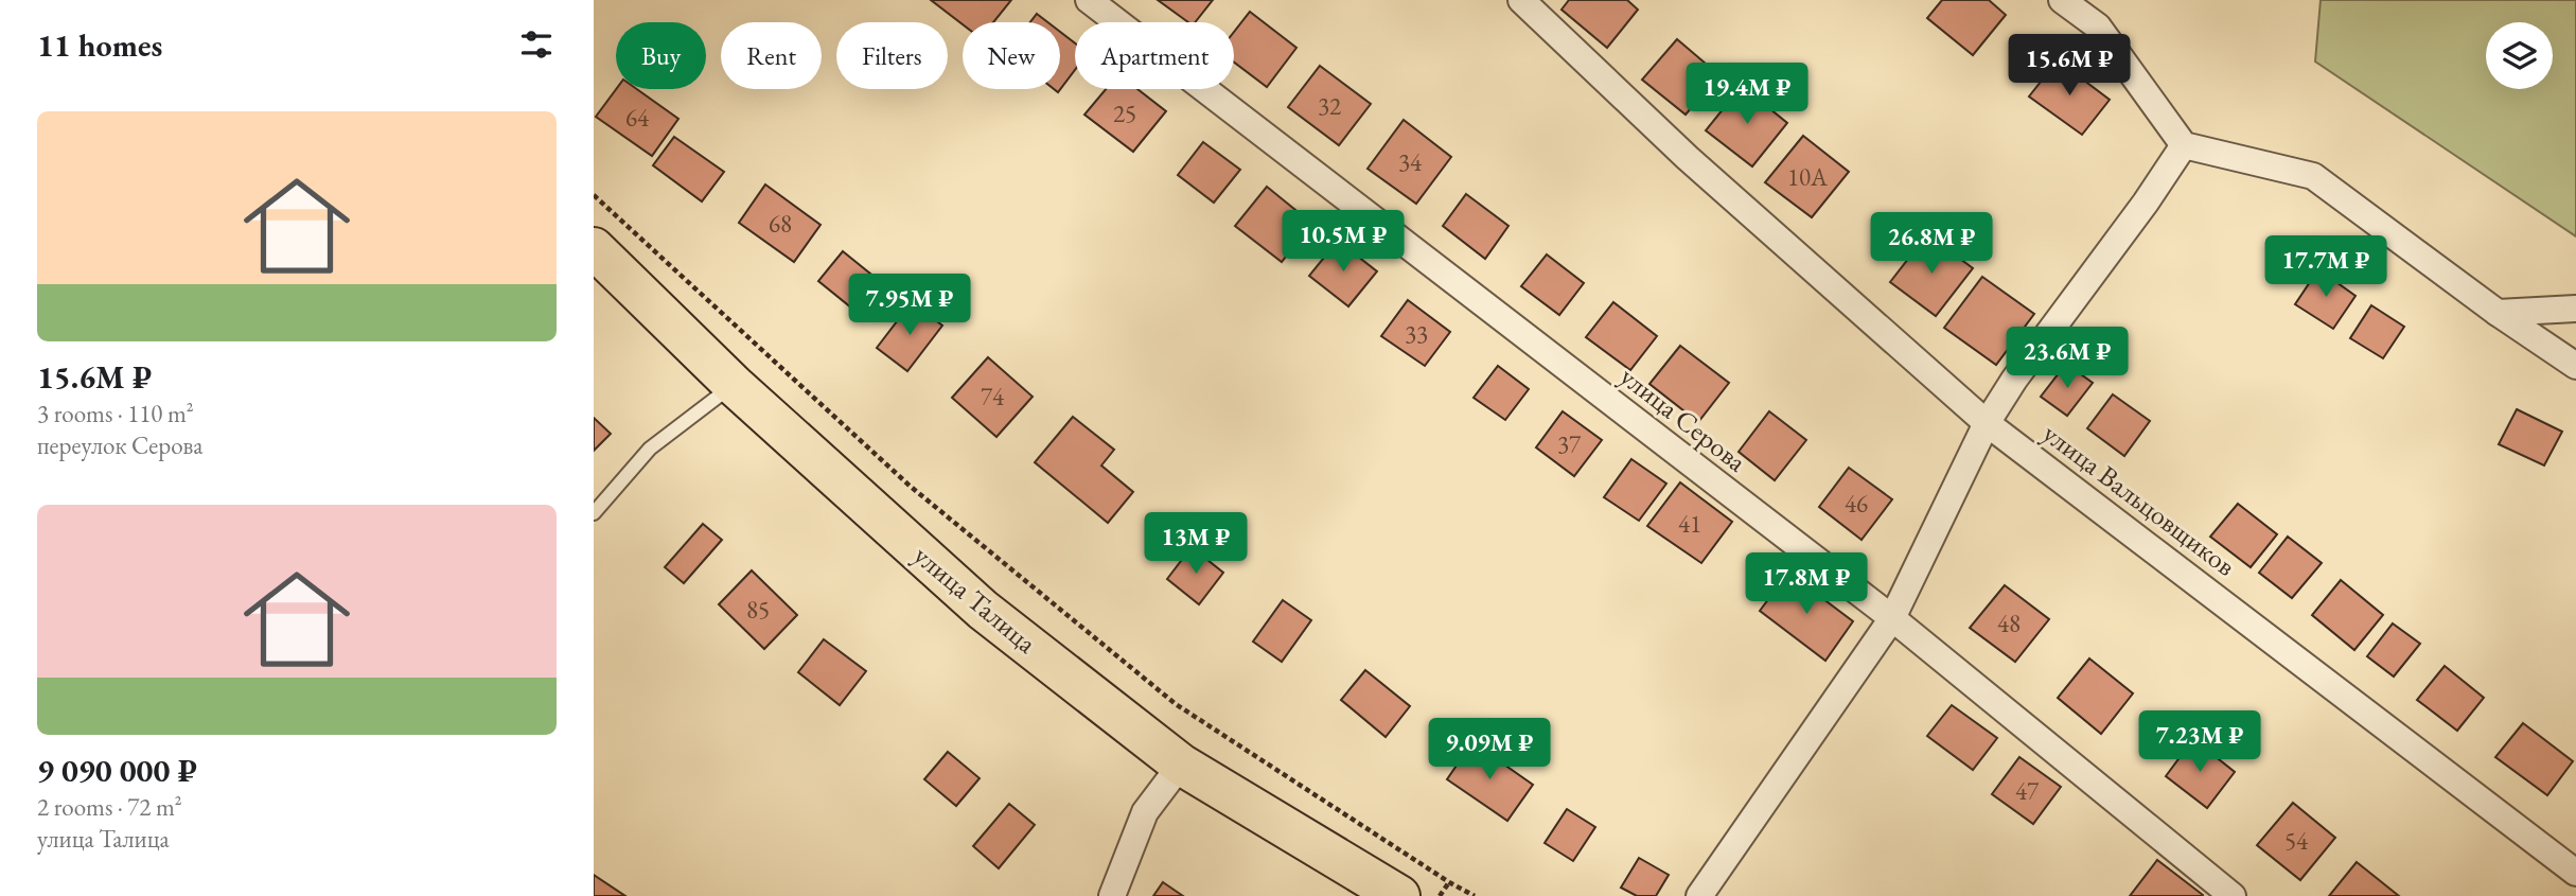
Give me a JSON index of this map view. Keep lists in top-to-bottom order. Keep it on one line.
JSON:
{"streets":{"main road":["улица Талица"],"street":["улица Серова","улица Вальцовщиков"]},"house_numbers":["32","25","64","34","10А","68","33","74","37","46","41","85","48","47","54"],"page":{"heading":"11 homes","chip":["Buy","Rent","Filters","New","Apartment"],"price":["15.6M ₽","19.4M ₽","10.5M ₽","26.8M ₽","17.7M ₽","7.95M ₽","23.6M ₽","13M ₽","17.8M ₽","7.23M ₽","9.09M ₽"],"list":[{"name":"15.6M ₽","note":"3 rooms · 110 m² · переулок Серова"},{"name":"9 090 000 ₽","note":"2 rooms · 72 m² · улица Талица"}]}}
